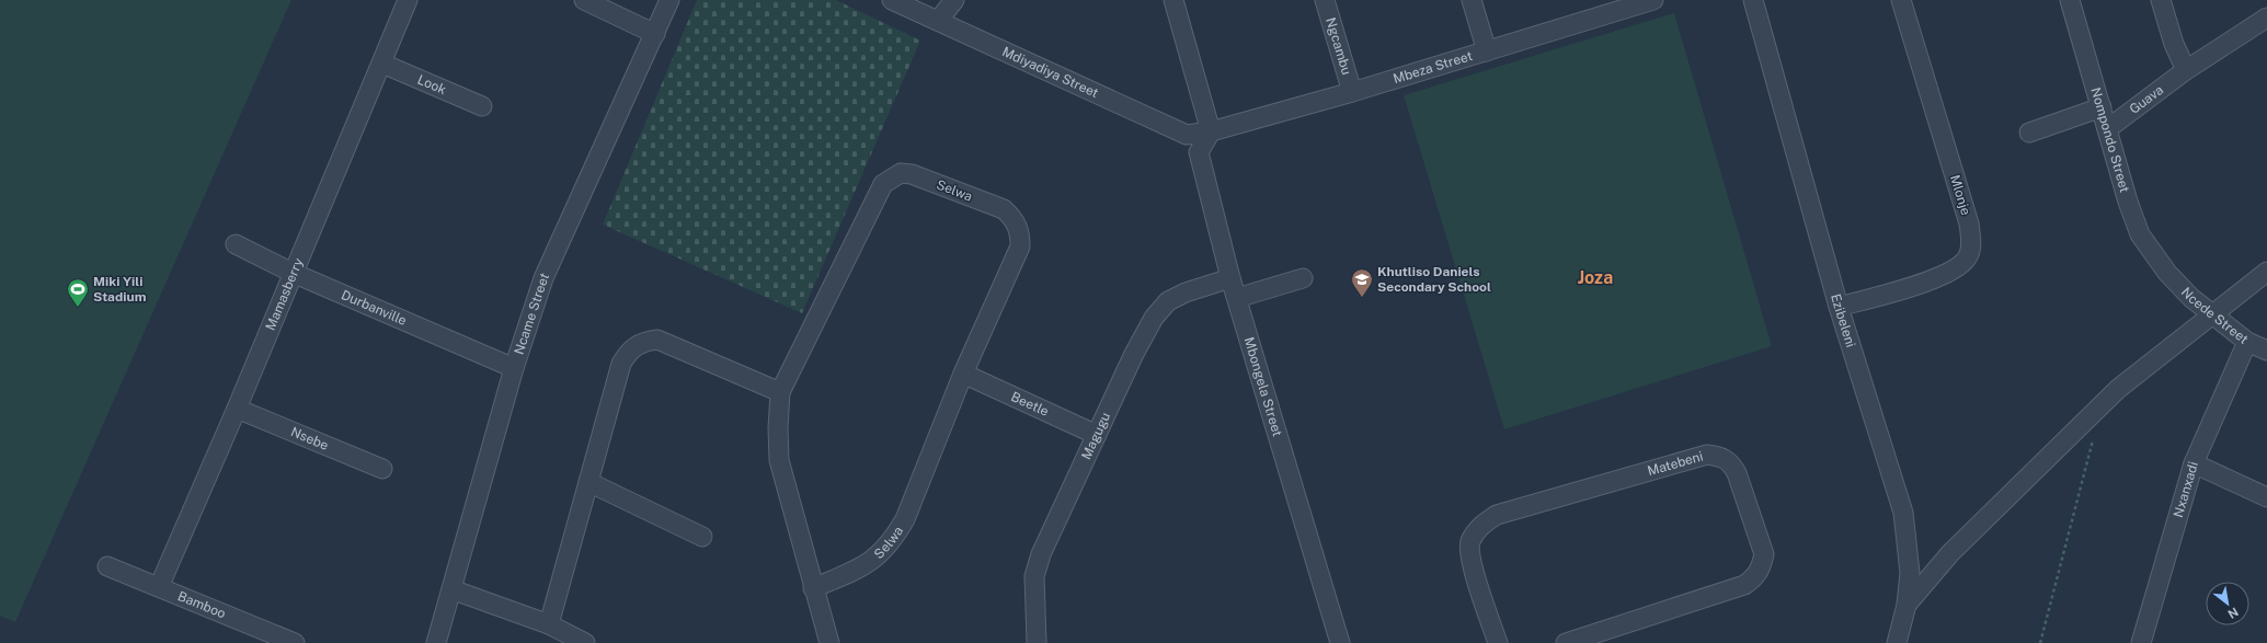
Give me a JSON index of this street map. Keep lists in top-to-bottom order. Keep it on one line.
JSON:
{"streets":{"street":["Ngcambu","Mbeza Street","Mdiyadiya Street","Look","Guava","Nompondo Street","Selwa","Mlonje","Mamasberry","Durbanville","Ncame Street","Ncede Street","Ezibeleni","Mbongela Street","Beetle","Magugu","Nsebe","Matebeni","Nxanxadi","Bamboo"]},"crossings":[["Ngcambu","Mbeza Street"],["Mbeza Street","Mdiyadiya Street"],["Mbeza Street","Mbongela Street"],["Mdiyadiya Street","Mbongela Street"],["Look","Mamasberry"],["Guava","Nompondo Street"],["Nompondo Street","Ncede Street"],["Selwa","Beetle"],["Mlonje","Ezibeleni"],["Mamasberry","Durbanville"],["Mamasberry","Nsebe"],["Mamasberry","Bamboo"],["Durbanville","Ncame Street"],["Ncede Street","Nxanxadi"],["Mbongela Street","Magugu"],["Beetle","Magugu"]],"districts":["Joza"],"places":{"school or university":["Khutliso Daniels Secondary School"],"sports":["Miki Yili Stadium"]},"north":"bottom right"}
